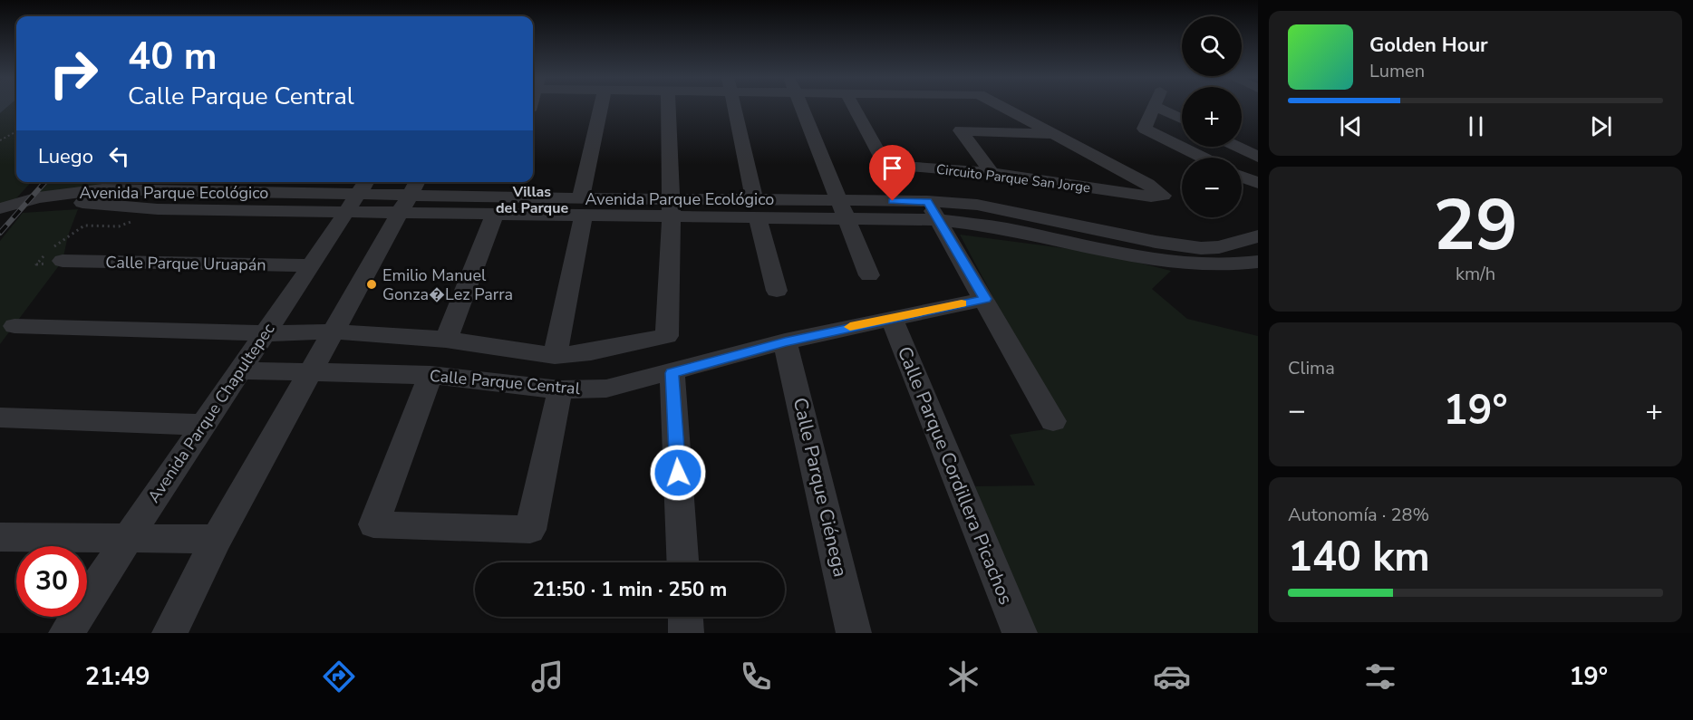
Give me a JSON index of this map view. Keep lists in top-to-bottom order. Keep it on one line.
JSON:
{"streets":{"street":["Circuito Parque San Jorge","Avenida Parque Ecológico","Calle Parque Uruapán","Calle Parque Central","Avenida Parque Chapultepec","Calle Parque Cordillera Picachos","Calle Parque Ciénega"]},"crossings":[["Avenida Parque Ecológico","Calle Parque Central"],["Avenida Parque Ecológico","Avenida Parque Chapultepec"],["Calle Parque Uruapán","Avenida Parque Chapultepec"],["Calle Parque Central","Avenida Parque Chapultepec"],["Calle Parque Central","Calle Parque Cordillera Picachos"],["Calle Parque Central","Calle Parque Ciénega"]],"districts":["Villas del Parque"],"places":["Emilio Manuel Gonza�Lez Parra"],"page":{"map_buttons":["+","−"],"turn":["40 m","Calle Parque Central"],"song":["Golden Hour","Lumen"],"then":"Luego","tile":[["29","km/h"],"Clima",["Autonomía · 28%","140 km"]],"heat":["−","19°","+"],"limit":"30","trip":"21:50 · 1 min · 250 m","tabs":["21:49","19°"]}}
